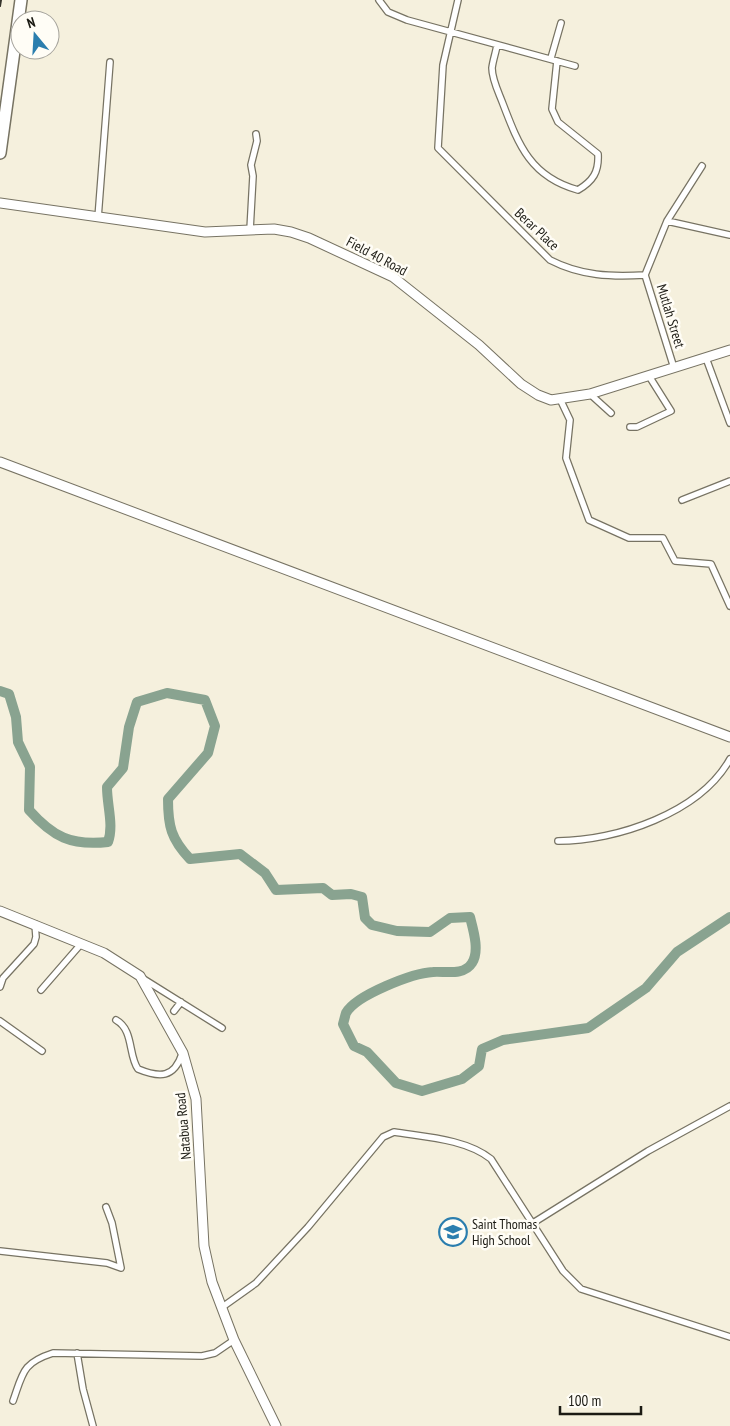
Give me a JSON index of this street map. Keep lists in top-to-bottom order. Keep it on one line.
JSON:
{"streets":{"street":["Berar Place","Field 40 Road","Mutlah Street","Natabua Road"]},"crossings":[["Berar Place","Mutlah Street"],["Field 40 Road","Mutlah Street"]],"places":{"school or university":["Saint Thomas High School"]},"scale_bar":"100 m","north":"top"}
